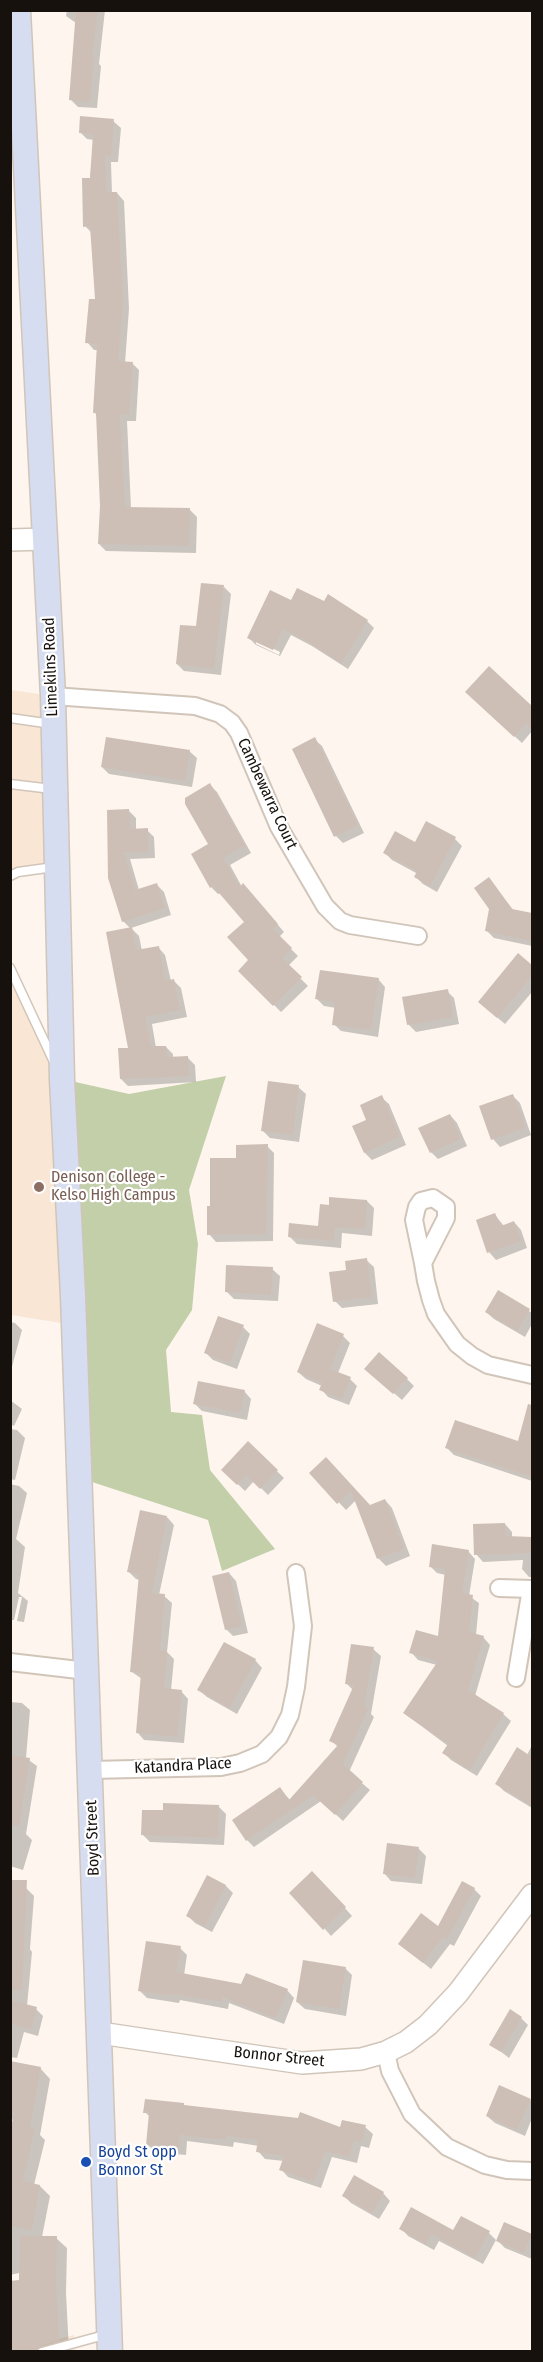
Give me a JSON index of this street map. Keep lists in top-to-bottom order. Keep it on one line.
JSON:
{"streets":{"main road":["Limekilns Road","Boyd Street"],"street":["Cambewarra Court","Katandra Place","Bonnor Street"]},"crossings":[["Limekilns Road","Cambewarra Court"],["Limekilns Road","Boyd Street"],["Katandra Place","Boyd Street"],["Boyd Street","Bonnor Street"]],"places":["Denison College - Kelso High Campus","Boyd St opp Bonnor St"]}
